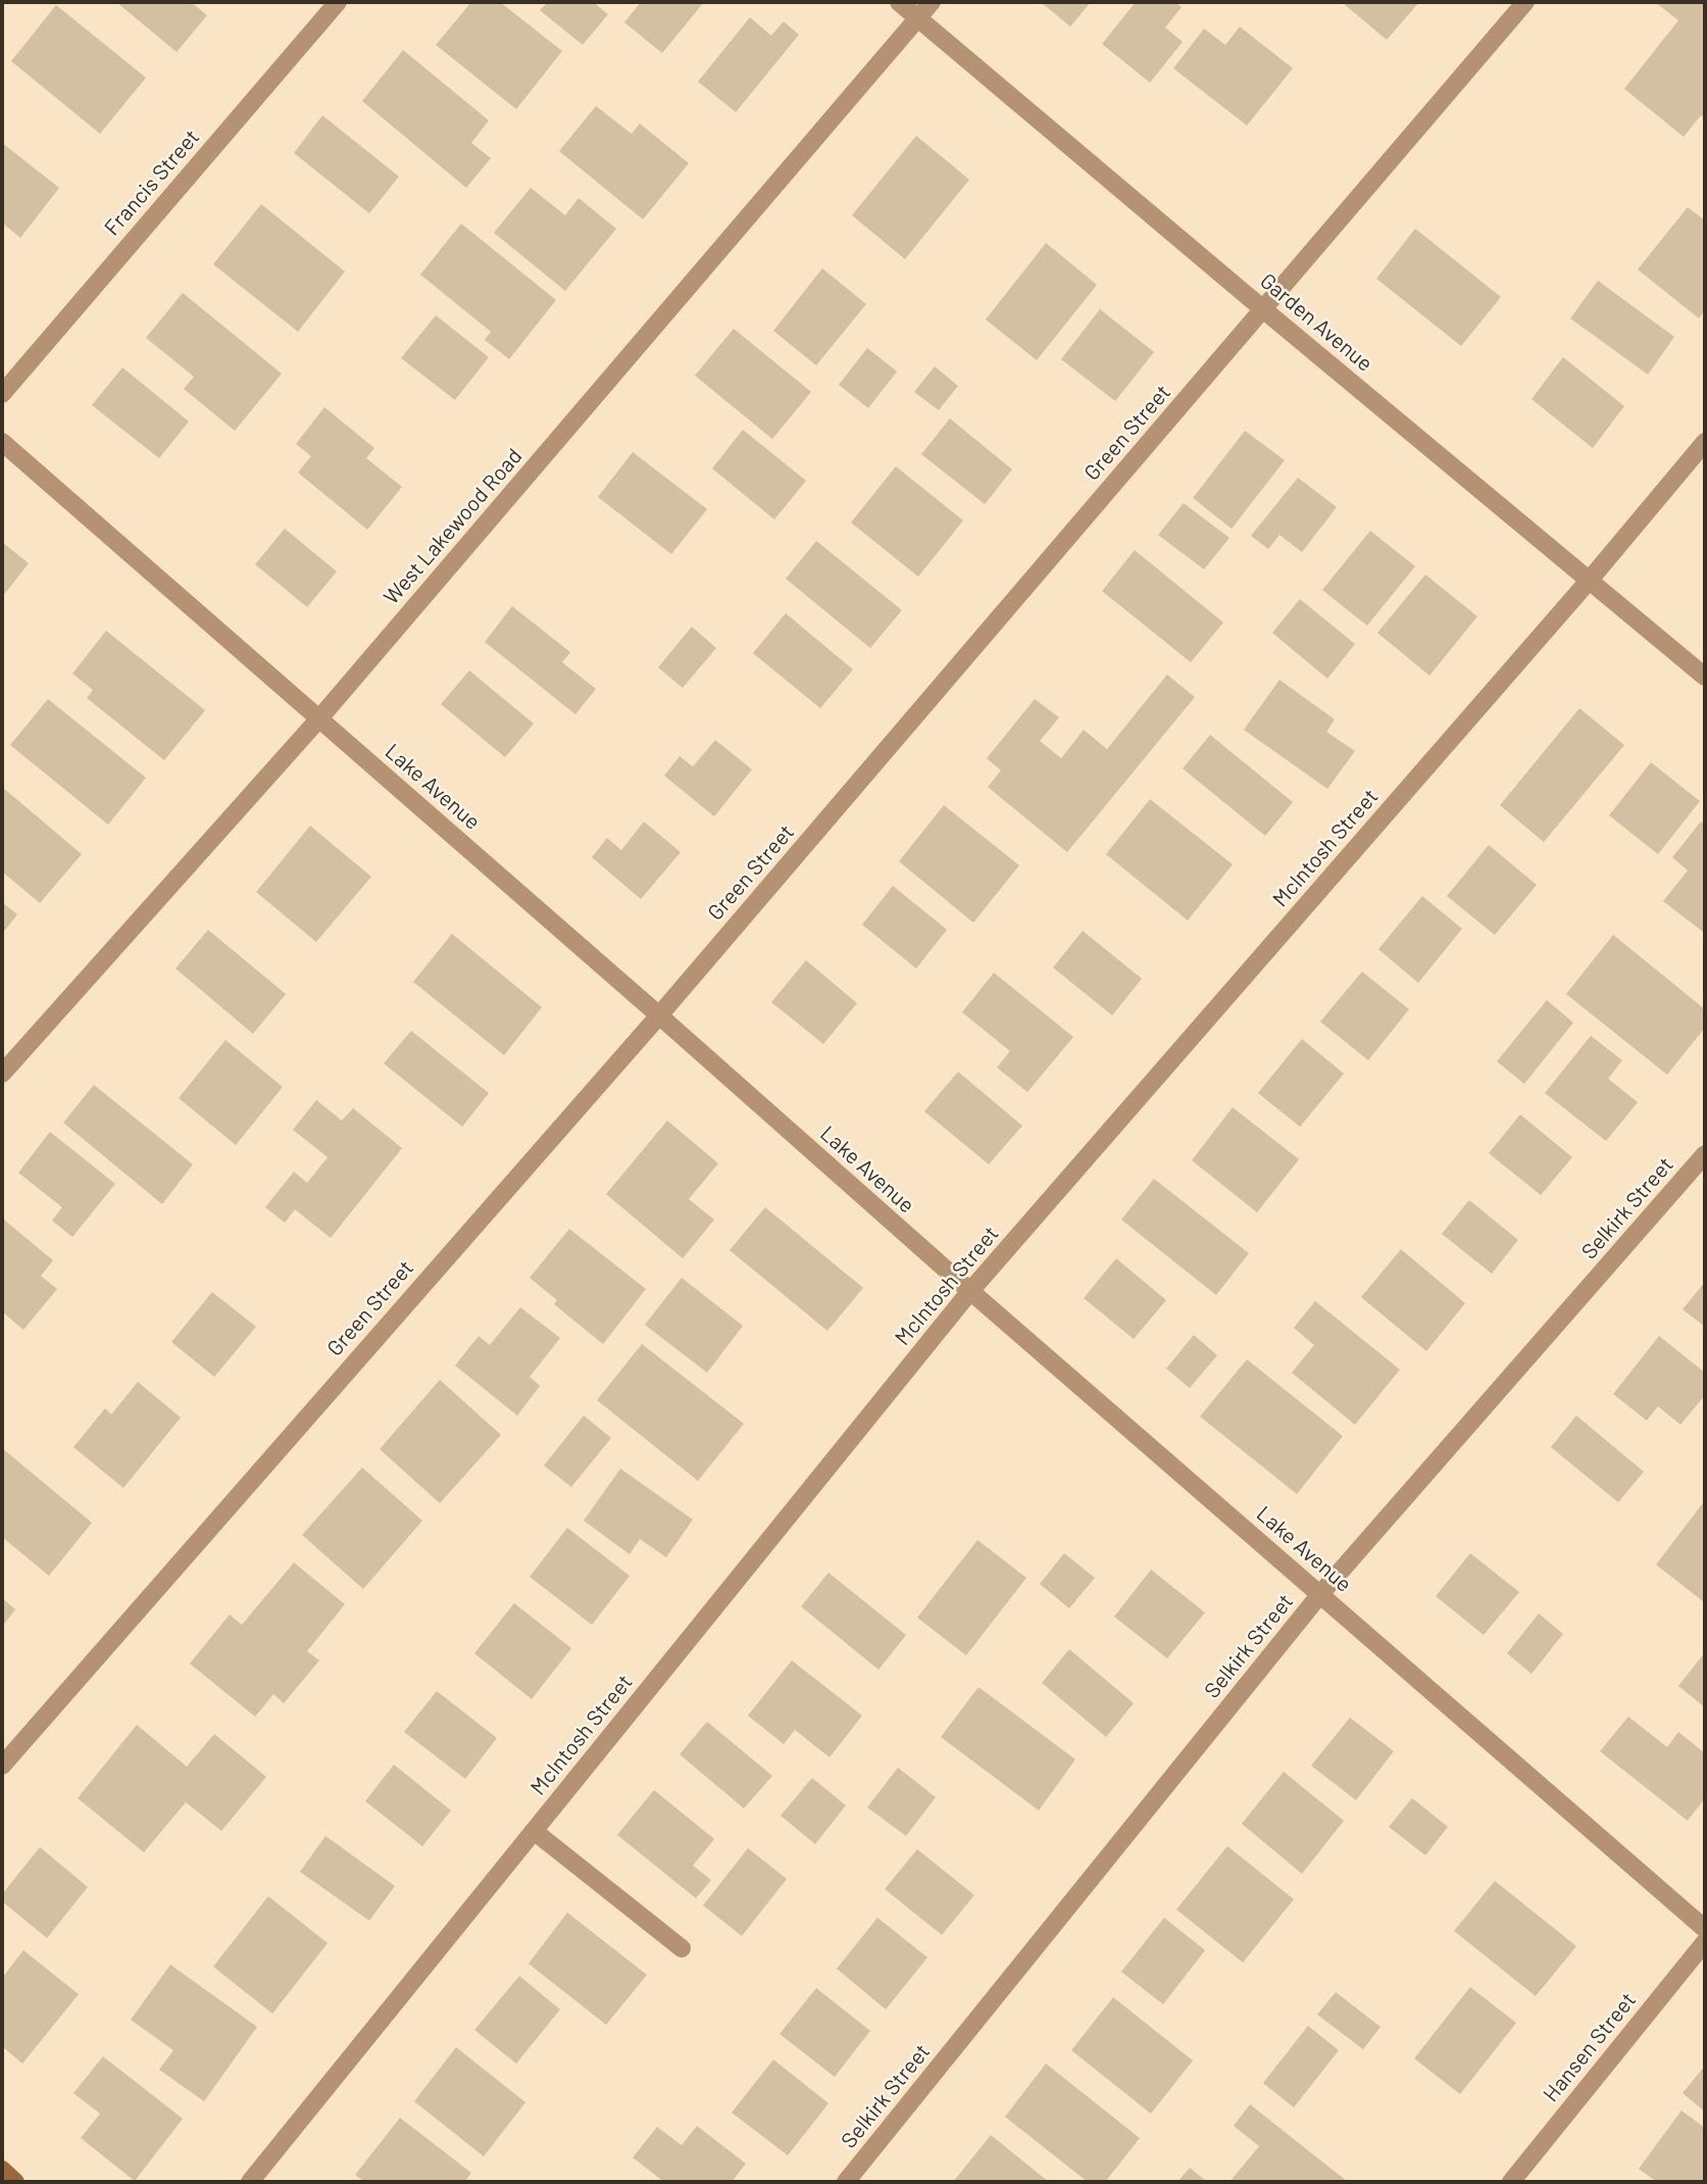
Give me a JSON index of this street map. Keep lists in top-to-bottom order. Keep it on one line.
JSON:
{"streets":{"street":["Francis Street","Garden Avenue","Green Street","West Lakewood Road","Lake Avenue","McIntosh Street","Selkirk Street","Hansen Street"]},"crossings":[["Garden Avenue","Green Street"],["Garden Avenue","West Lakewood Road"],["Garden Avenue","McIntosh Street"],["Green Street","Lake Avenue"],["West Lakewood Road","Lake Avenue"],["Lake Avenue","McIntosh Street"],["Lake Avenue","Selkirk Street"]]}
